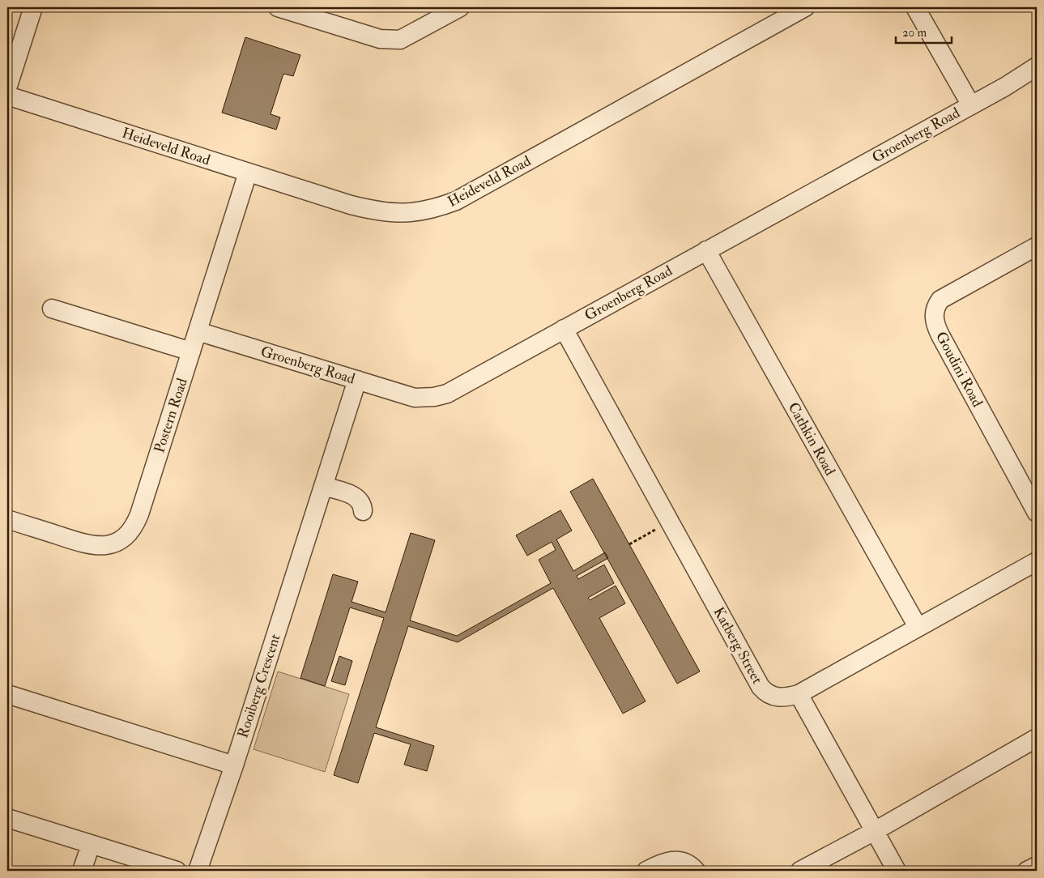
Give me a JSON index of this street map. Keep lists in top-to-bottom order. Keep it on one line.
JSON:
{"streets":{"street":["Groenberg Road","Heideveld Road","Goudini Road","Postern Road","Cathkin Road","Katberg Street","Rooiberg Crescent"]},"crossings":[["Groenberg Road","Postern Road"],["Groenberg Road","Cathkin Road"],["Groenberg Road","Katberg Street"],["Groenberg Road","Rooiberg Crescent"],["Heideveld Road","Postern Road"]],"scale_bar":"20 m"}
